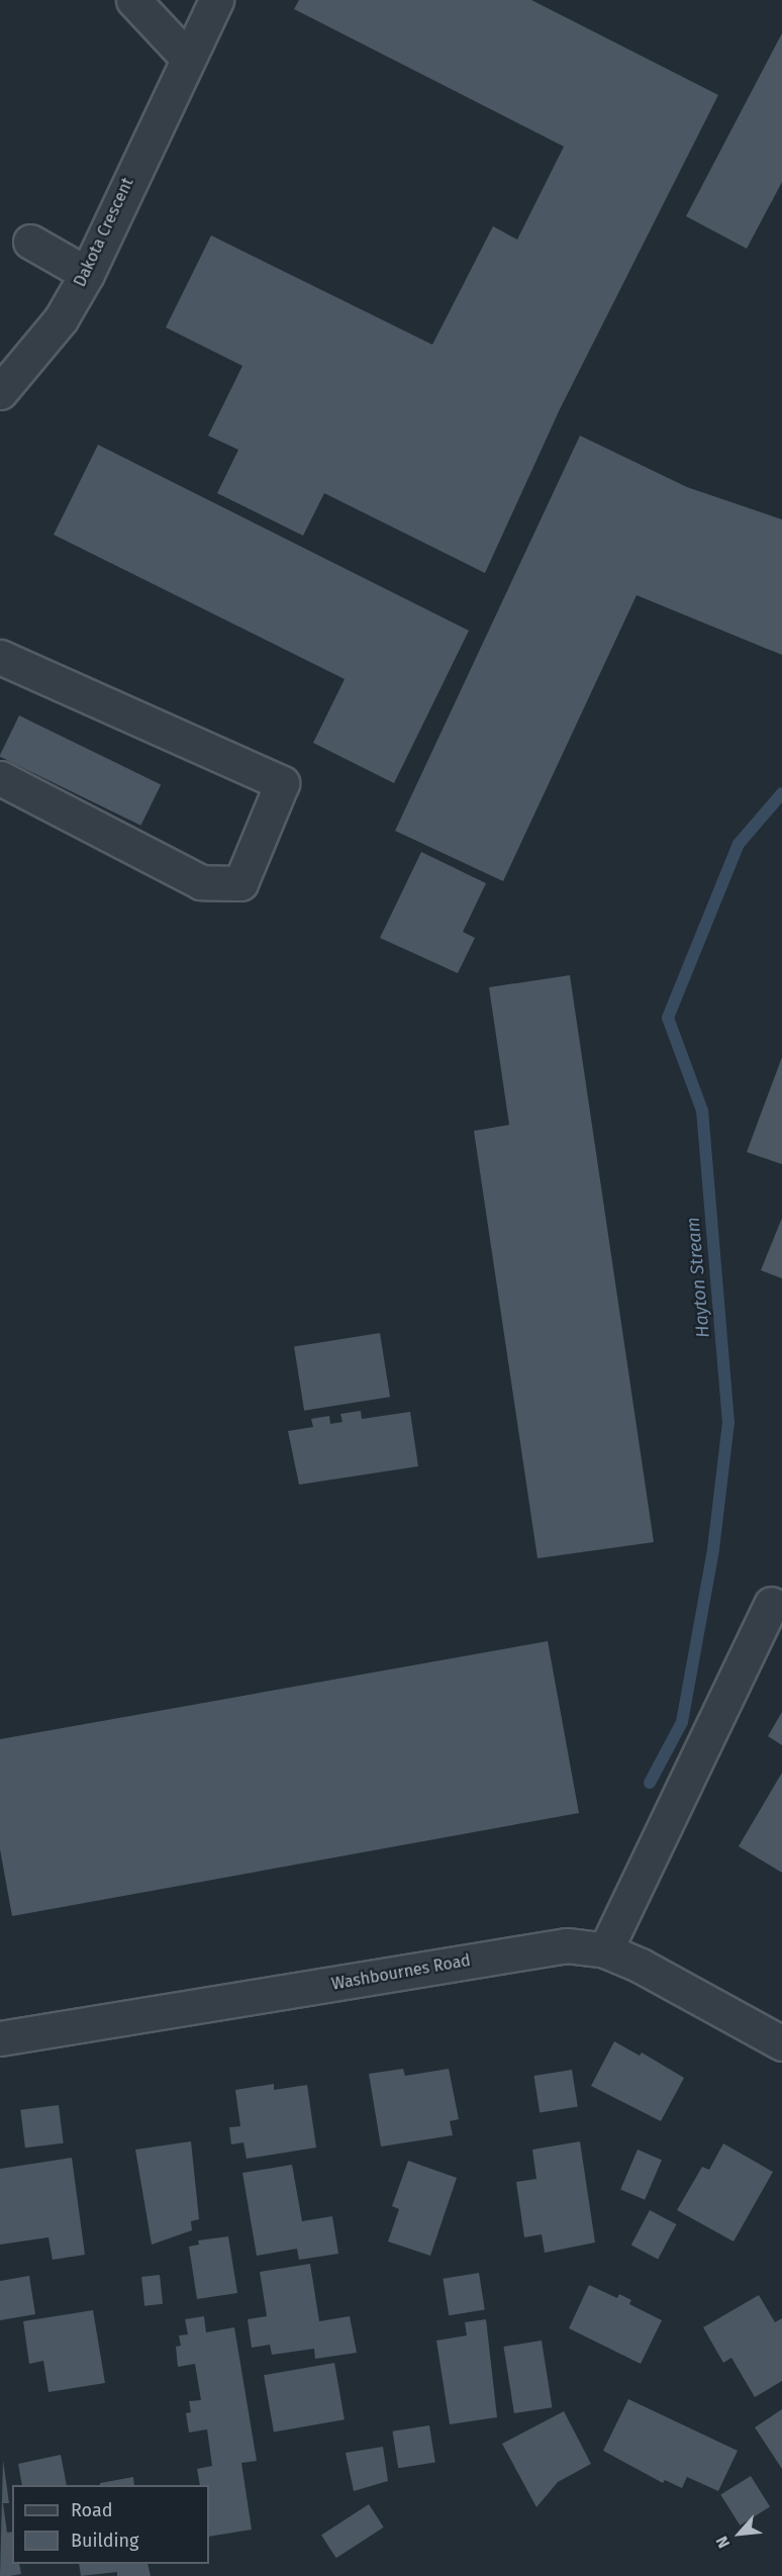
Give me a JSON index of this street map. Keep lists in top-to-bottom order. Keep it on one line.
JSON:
{"streets":{"street":["Dakota Crescent","Washbournes Road"]},"water":["Hayton Stream"],"legend":["Road","Building"],"north":"bottom left"}
